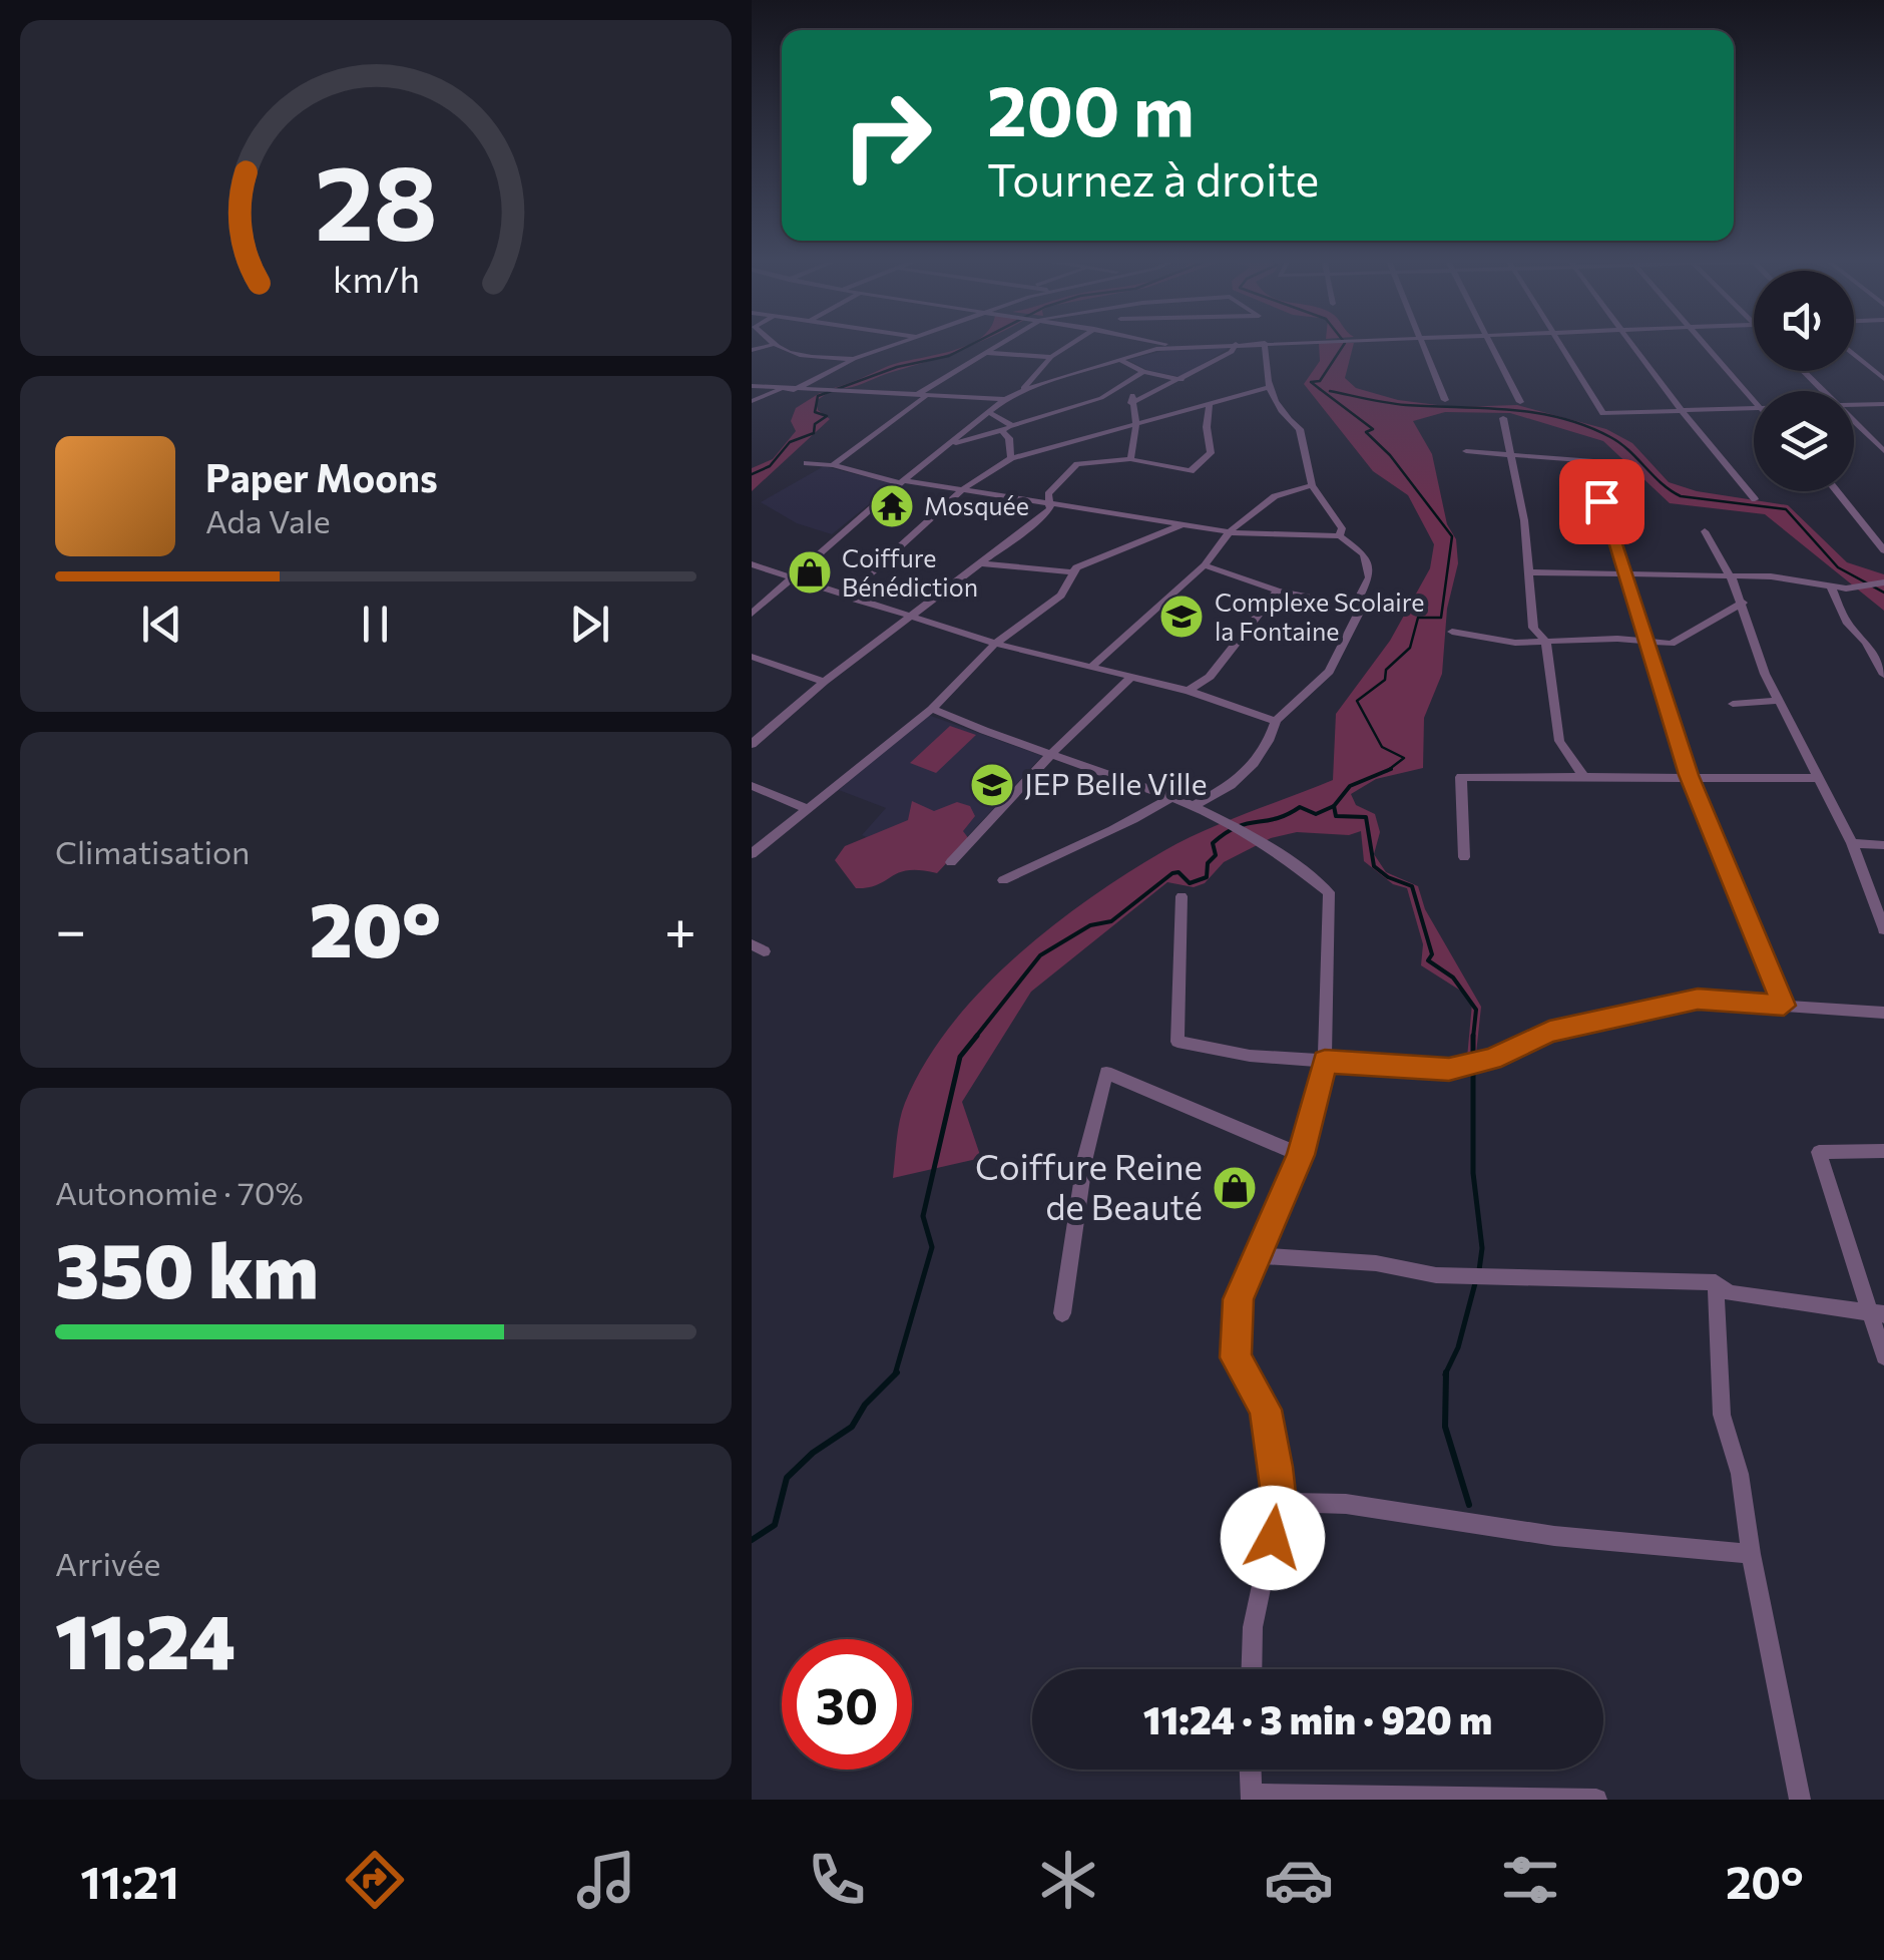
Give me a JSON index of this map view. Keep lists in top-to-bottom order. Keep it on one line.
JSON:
{"places":{"temple":["Mosquée"],"shop":["Coiffure Bénédiction","Coiffure Reine de Beauté"],"school or university":["Complexe Scolaire la Fontaine","JEP Belle Ville"]},"page":{"turn":["200 m","Tournez à droite"],"song":["Paper Moons","Ada Vale"],"tile":["Climatisation",["Autonomie · 70%","350 km"],["Arrivée","11:24"]],"heat":["−","20°","+"],"limit":"30","trip":"11:24 · 3 min · 920 m","tabs":["11:21","20°"],"gauge":["28","km/h"]}}
